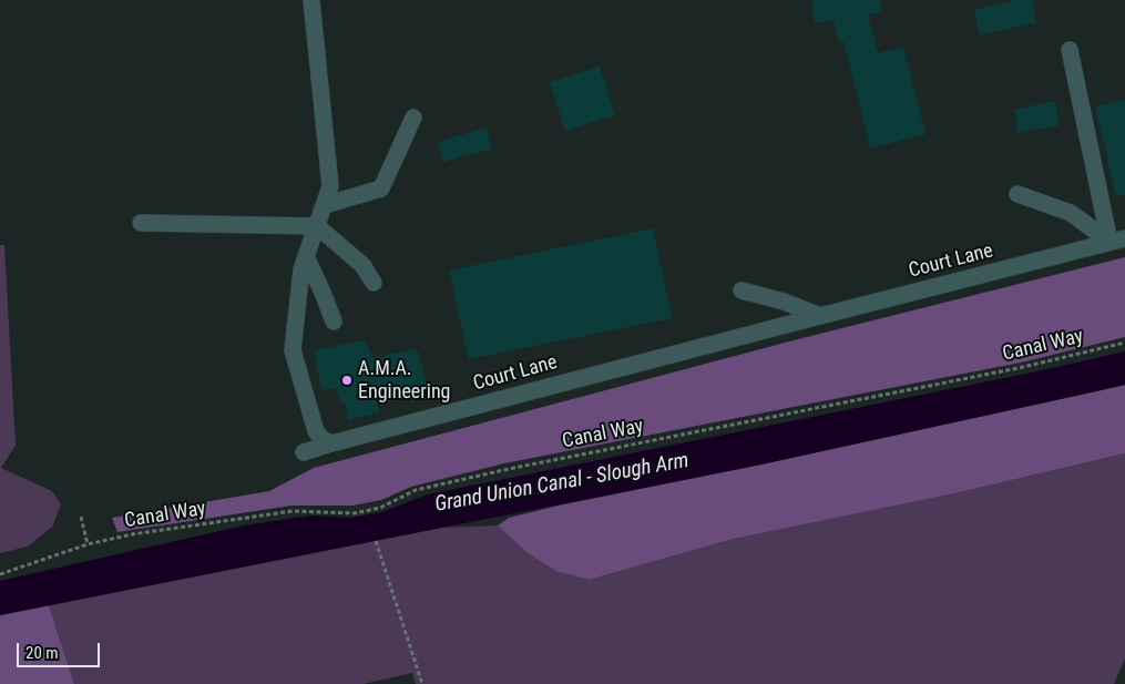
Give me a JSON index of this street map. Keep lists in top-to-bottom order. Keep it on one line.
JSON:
{"streets":{"lane":["Court Lane"],"path":["Canal Way"]},"water":["Grand Union Canal - Slough Arm"],"places":["A.M.A. Engineering"],"scale_bar":"20 m"}
